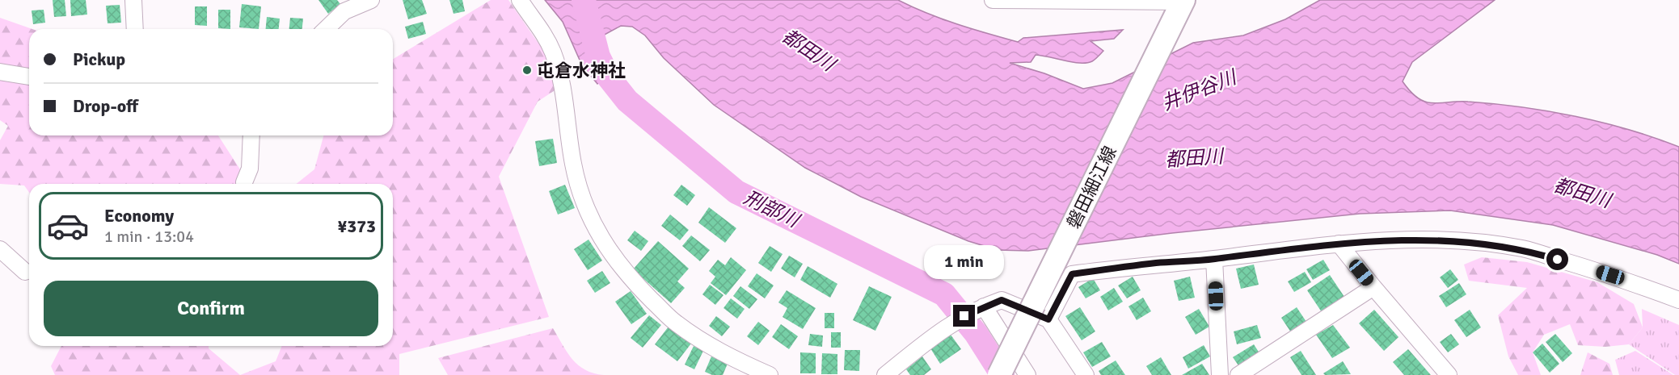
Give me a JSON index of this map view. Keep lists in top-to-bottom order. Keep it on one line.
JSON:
{"streets":{"main road":["磐田細江線"]},"water":["都田川","井伊谷川","刑部川"],"places":["屯倉水神社"],"page":{"banner":["Pickup","Drop-off"],"list":[{"name":"Economy","note":"1 min · 13:04","value":"¥373"}],"bubble":"1 min","buttons":"Confirm"}}
